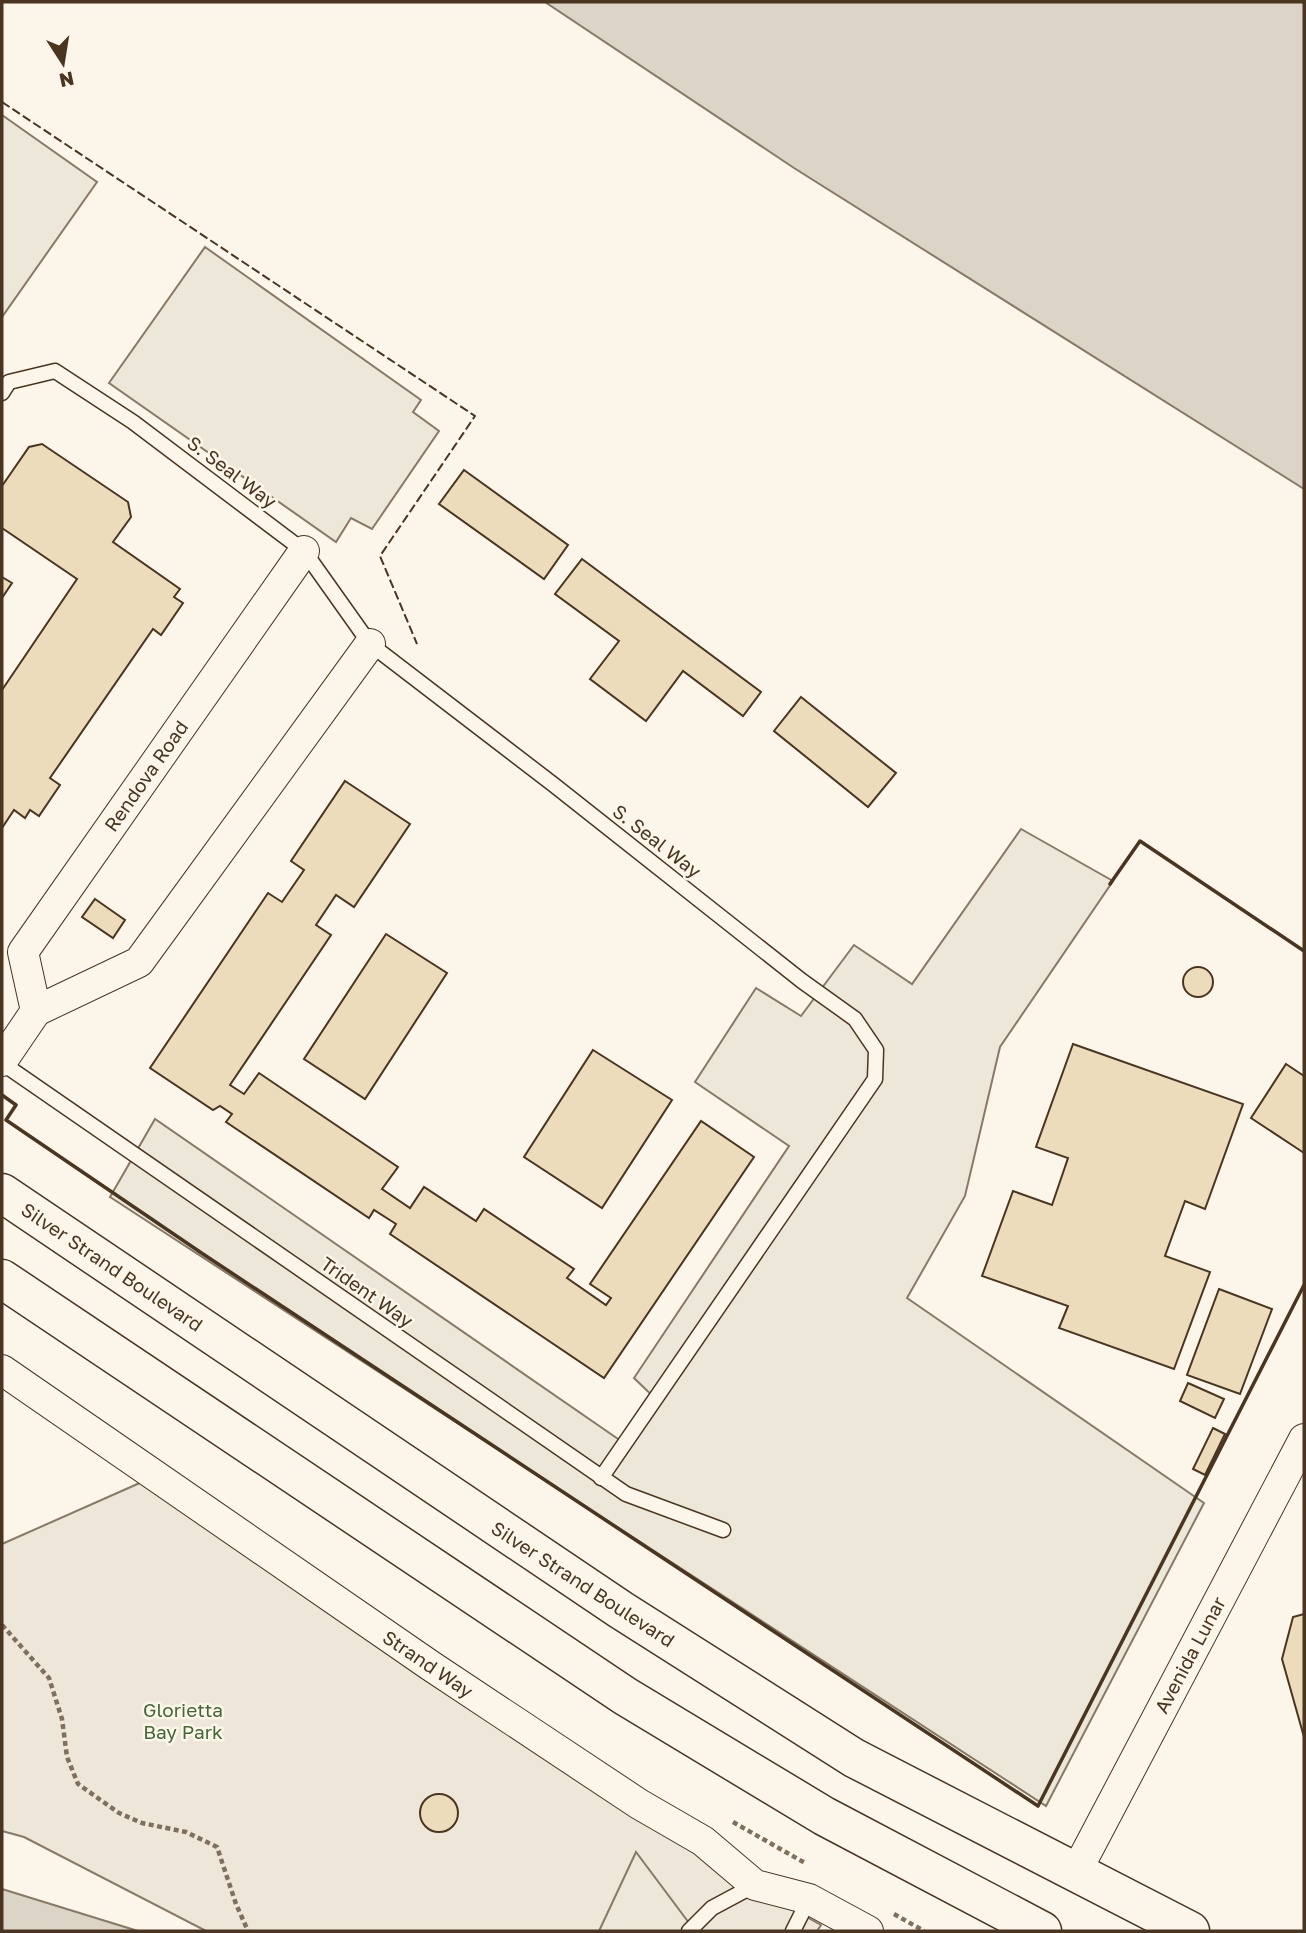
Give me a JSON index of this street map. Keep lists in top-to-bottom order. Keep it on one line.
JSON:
{"streets":{"highway":["Silver Strand Boulevard"],"street":["Rendova Road","Avenida Lunar","Strand Way"],"lane":["S. Seal Way","Trident Way"]},"crossings":[["S. Seal Way","Rendova Road"],["S. Seal Way","Trident Way"],["Silver Strand Boulevard","Avenida Lunar"]],"parks":["Glorietta Bay Park"],"north":"bottom"}
